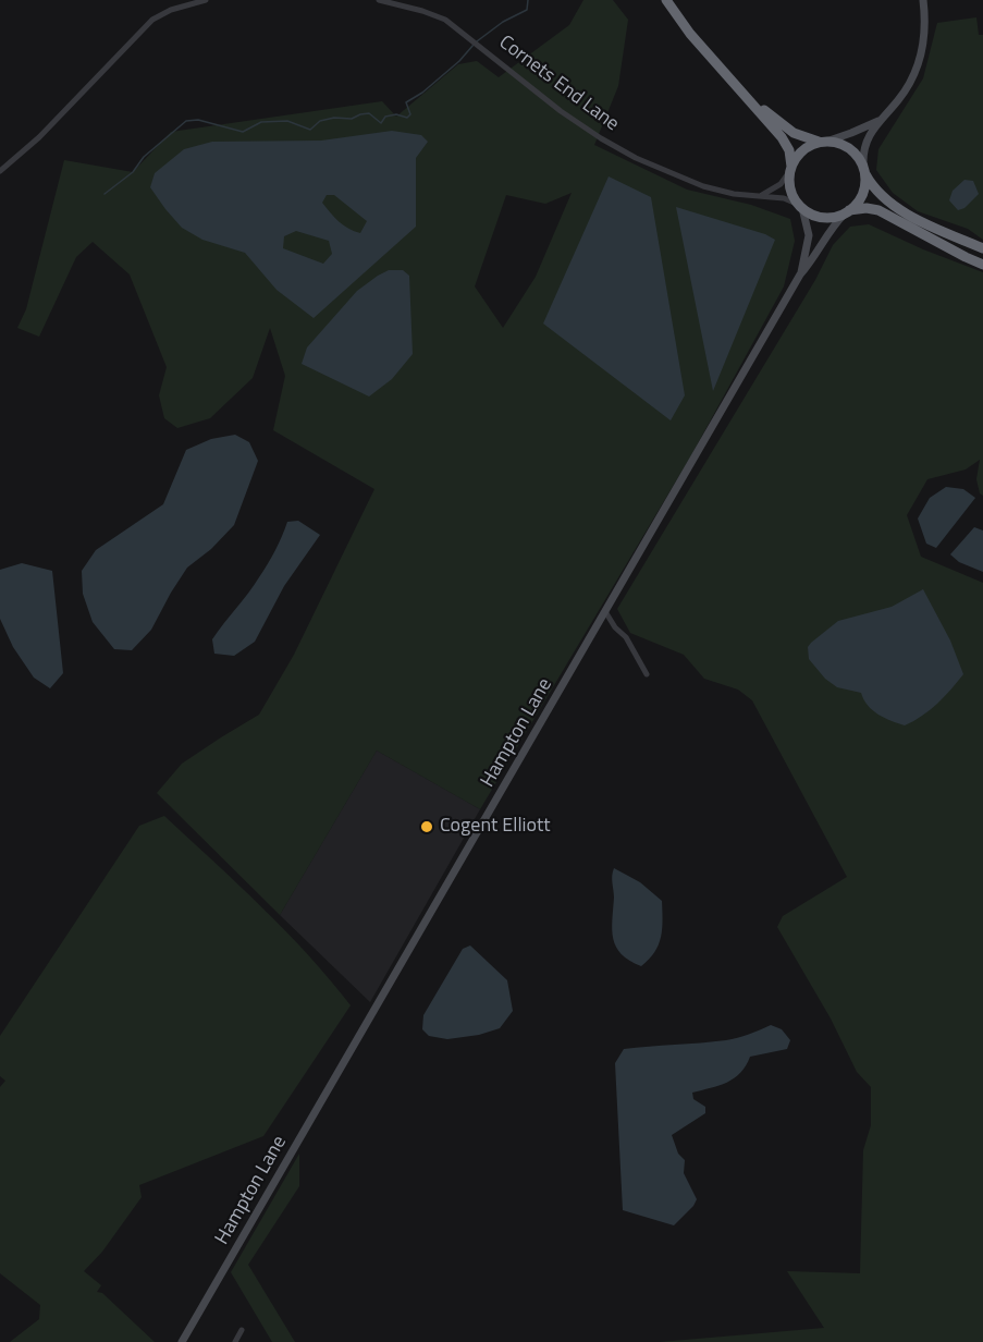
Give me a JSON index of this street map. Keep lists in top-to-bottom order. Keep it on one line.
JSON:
{"streets":{"main road":["Hampton Lane"],"street":["Cornets End Lane"]},"crossings":[["Cornets End Lane","Hampton Lane"]],"places":["Cogent Elliott"]}
